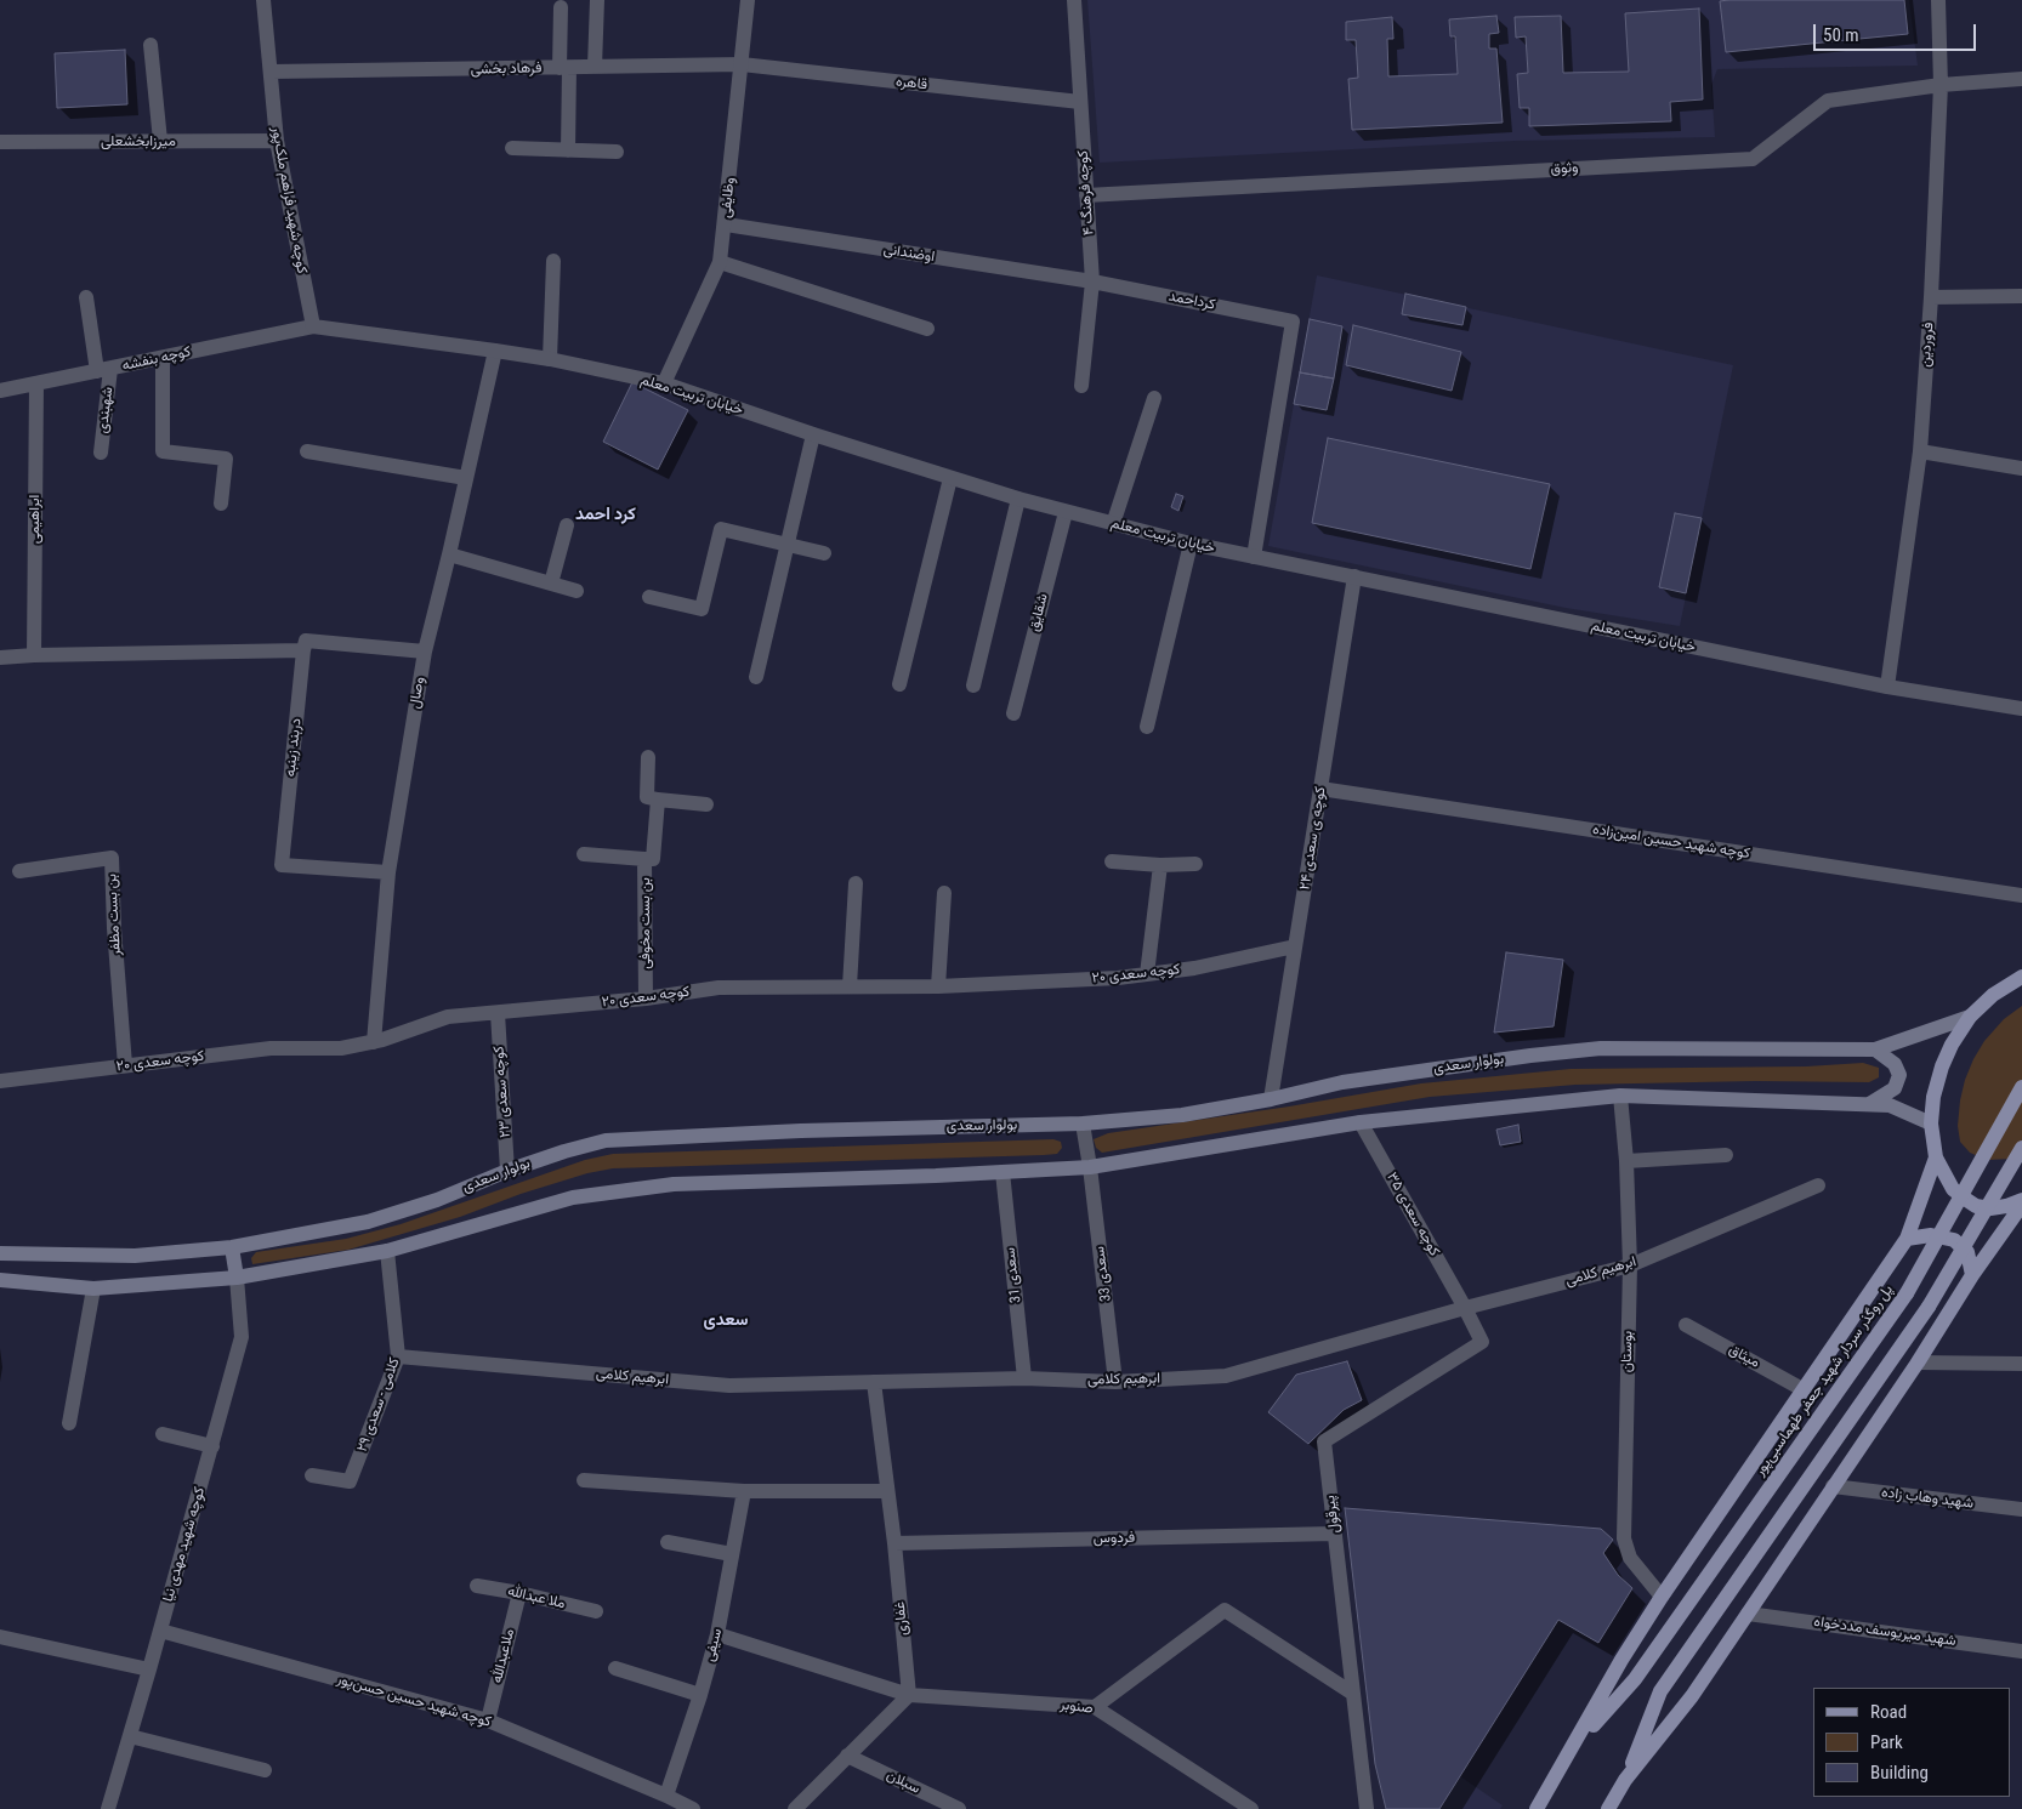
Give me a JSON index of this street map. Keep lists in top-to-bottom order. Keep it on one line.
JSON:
{"streets":{"main road":["بولوار سعدی","پل روگذر سردار شهید جعفر طهماسبی‌پور"],"street":["فرهاد بخشی","قاهره","میرزابخشعلی","وثوق","کوچه فرهنگ ۴","وظایفی","کوچه شهید فراهم ملک‌پور","اوضندانی","کرداحمد","فروردین","کوچه بنفشه","خیابان تربیت معلم","شهبندی","ابراهیمی","شقایق","وصال","دربند زینبه","کوچه ی سعدی ۲۴","کوچه شهید حسین امین‌زاده","بن بست مظفر","بن بست مخوفی","کوچه سعدی ۲۰","کوچه سعدی ۲۳","کوچه سعدی ۳۵","ابرهیم کلامی","سعدی 33","سعدی 31","بوستان","میثاق","کلامی - سعدی ۲۹","شهید وهاب زاده","پیرقول","فردوس","کوچه شهید مهدی نیا","ملا عبدالله","غفاری","شهید میریوسف مددخواه","سیفی","ملاعبدالله","کوچه شهید حسین حسن‌پور","صنوبر","سبلان"]},"crossings":[["فرهاد بخشی","قاهره"],["فرهاد بخشی","وظایفی"],["فرهاد بخشی","کوچه شهید فراهم ملک‌پور"],["قاهره","کوچه فرهنگ ۴"],["قاهره","وظایفی"],["میرزابخشعلی","کوچه شهید فراهم ملک‌پور"],["وثوق","کوچه فرهنگ ۴"],["وثوق","فروردین"],["کوچه فرهنگ ۴","اوضندانی"],["کوچه فرهنگ ۴","کرداحمد"],["وظایفی","اوضندانی"],["وظایفی","خیابان تربیت معلم"],["کوچه شهید فراهم ملک‌پور","کوچه بنفشه"],["کوچه شهید فراهم ملک‌پور","خیابان تربیت معلم"],["اوضندانی","کرداحمد"],["کرداحمد","خیابان تربیت معلم"],["فروردین","خیابان تربیت معلم"],["کوچه بنفشه","خیابان تربیت معلم"],["کوچه بنفشه","شهبندی"],["کوچه بنفشه","ابراهیمی"],["خیابان تربیت معلم","شقایق"],["خیابان تربیت معلم","وصال"],["خیابان تربیت معلم","کوچه ی سعدی ۲۴"],["وصال","دربند زینبه"],["وصال","کوچه سعدی ۲۰"],["کوچه ی سعدی ۲۴","کوچه شهید حسین امین‌زاده"],["کوچه ی سعدی ۲۴","کوچه سعدی ۲۰"],["کوچه ی سعدی ۲۴","بولوار سعدی"],["بن بست مظفر","کوچه سعدی ۲۰"],["بن بست مخوفی","کوچه سعدی ۲۰"],["کوچه سعدی ۲۰","کوچه سعدی ۲۳"],["بولوار سعدی","کوچه سعدی ۲۳"],["بولوار سعدی","سعدی 33"],["کوچه سعدی ۳۵","ابرهیم کلامی"],["کوچه سعدی ۳۵","پیرقول"],["ابرهیم کلامی","سعدی 33"],["ابرهیم کلامی","سعدی 31"],["ابرهیم کلامی","بوستان"],["ابرهیم کلامی","کلامی - سعدی ۲۹"],["ابرهیم کلامی","پیرقول"],["ابرهیم کلامی","غفاری"],["پیرقول","فردوس"],["فردوس","غفاری"],["کوچه شهید مهدی نیا","کوچه شهید حسین حسن‌پور"],["ملا عبدالله","ملاعبدالله"],["غفاری","صنوبر"],["سیفی","کوچه شهید حسین حسن‌پور"],["سیفی","صنوبر"],["ملاعبدالله","کوچه شهید حسین حسن‌پور"]],"districts":["کرد احمد","سعدی"],"legend":["Road","Park","Building"],"scale_bar":"50 m"}
